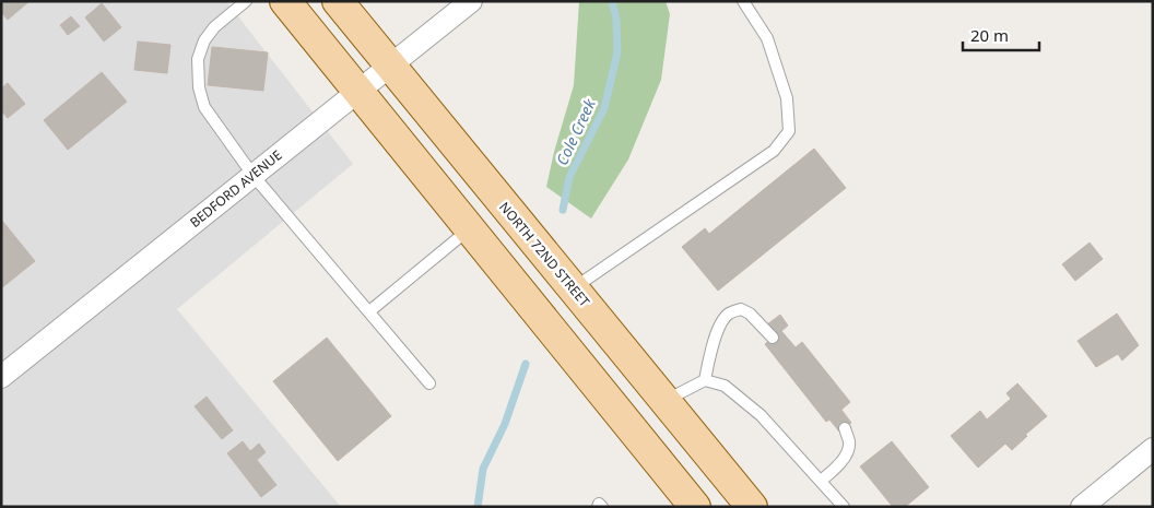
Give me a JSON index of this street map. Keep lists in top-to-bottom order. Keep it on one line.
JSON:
{"streets":{"main road":["NORTH 72ND STREET"],"street":["BEDFORD AVENUE"]},"crossings":[["BEDFORD AVENUE","NORTH 72ND STREET"]],"water":["Cole Creek"],"scale_bar":"20 m"}
